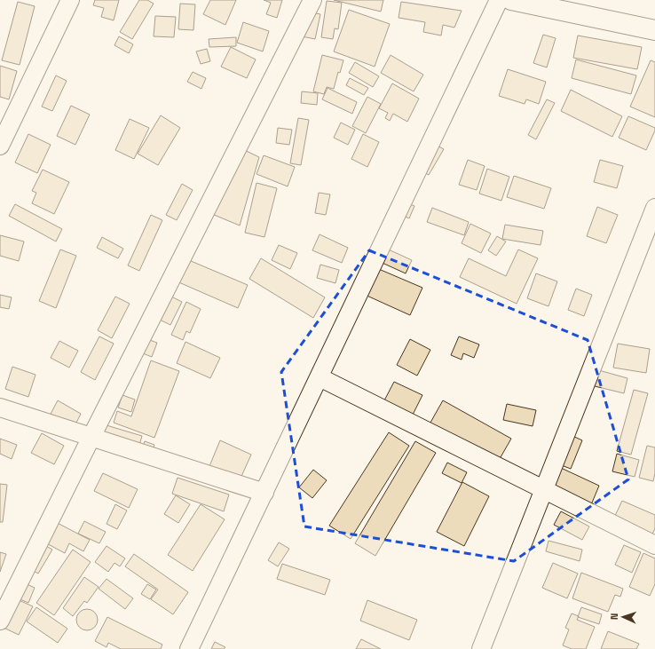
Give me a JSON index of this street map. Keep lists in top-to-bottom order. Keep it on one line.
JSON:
{"north":"left"}
